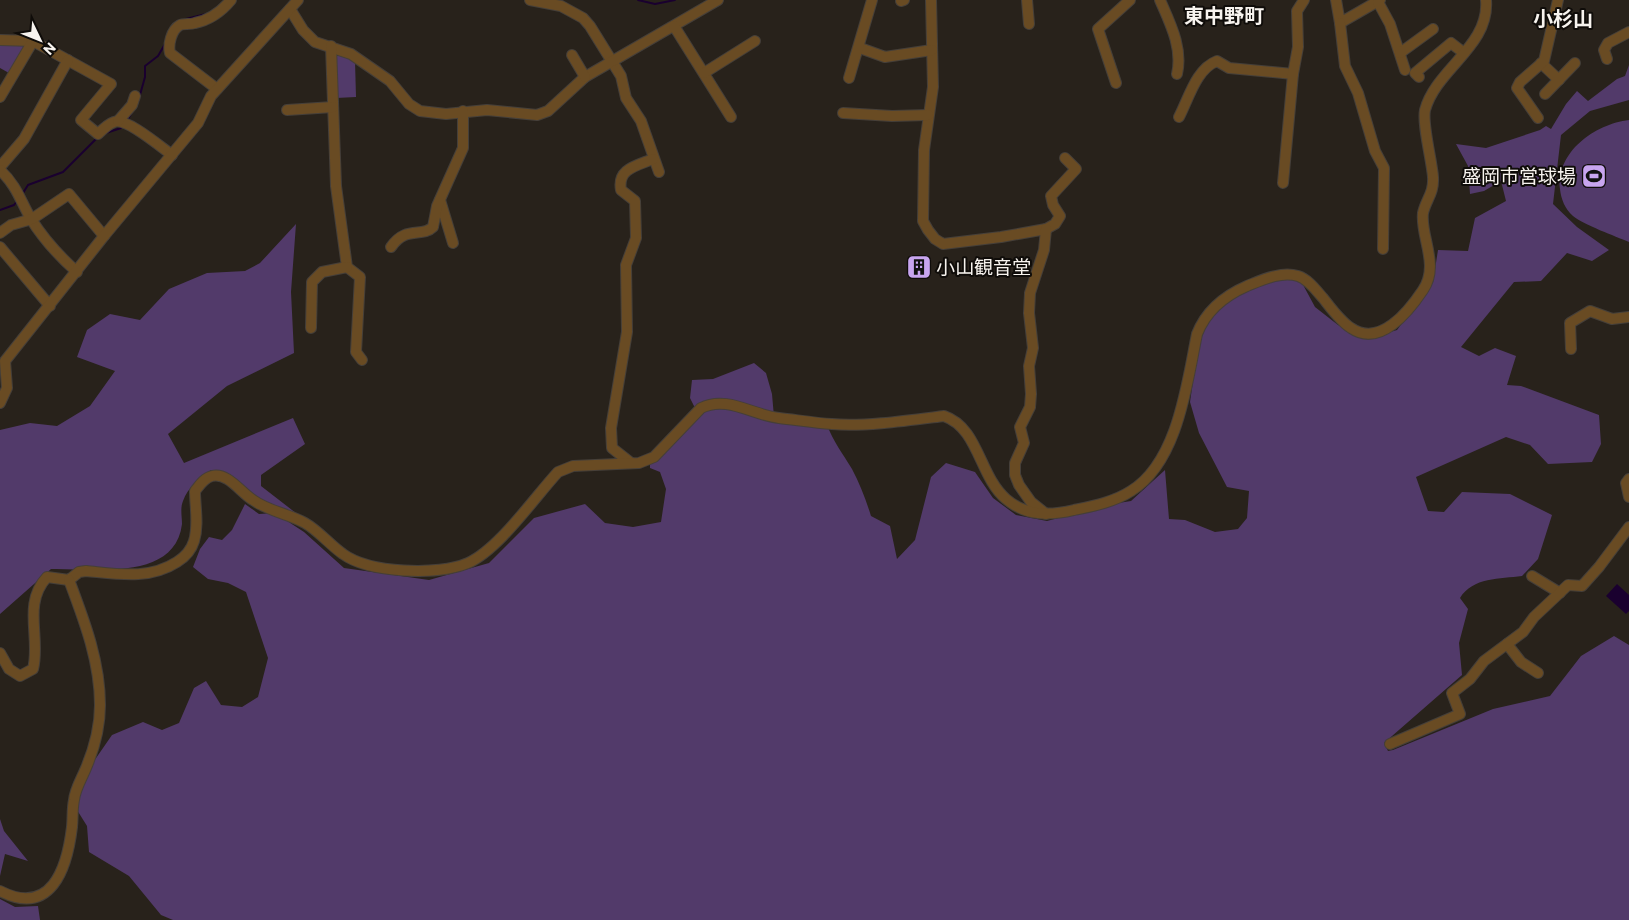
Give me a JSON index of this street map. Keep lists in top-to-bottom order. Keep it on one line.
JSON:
{"districts":["東中野町","小杉山"],"places":{"sports":["盛岡市営球場"],"building":["小山観音堂"]},"north":"bottom right"}
